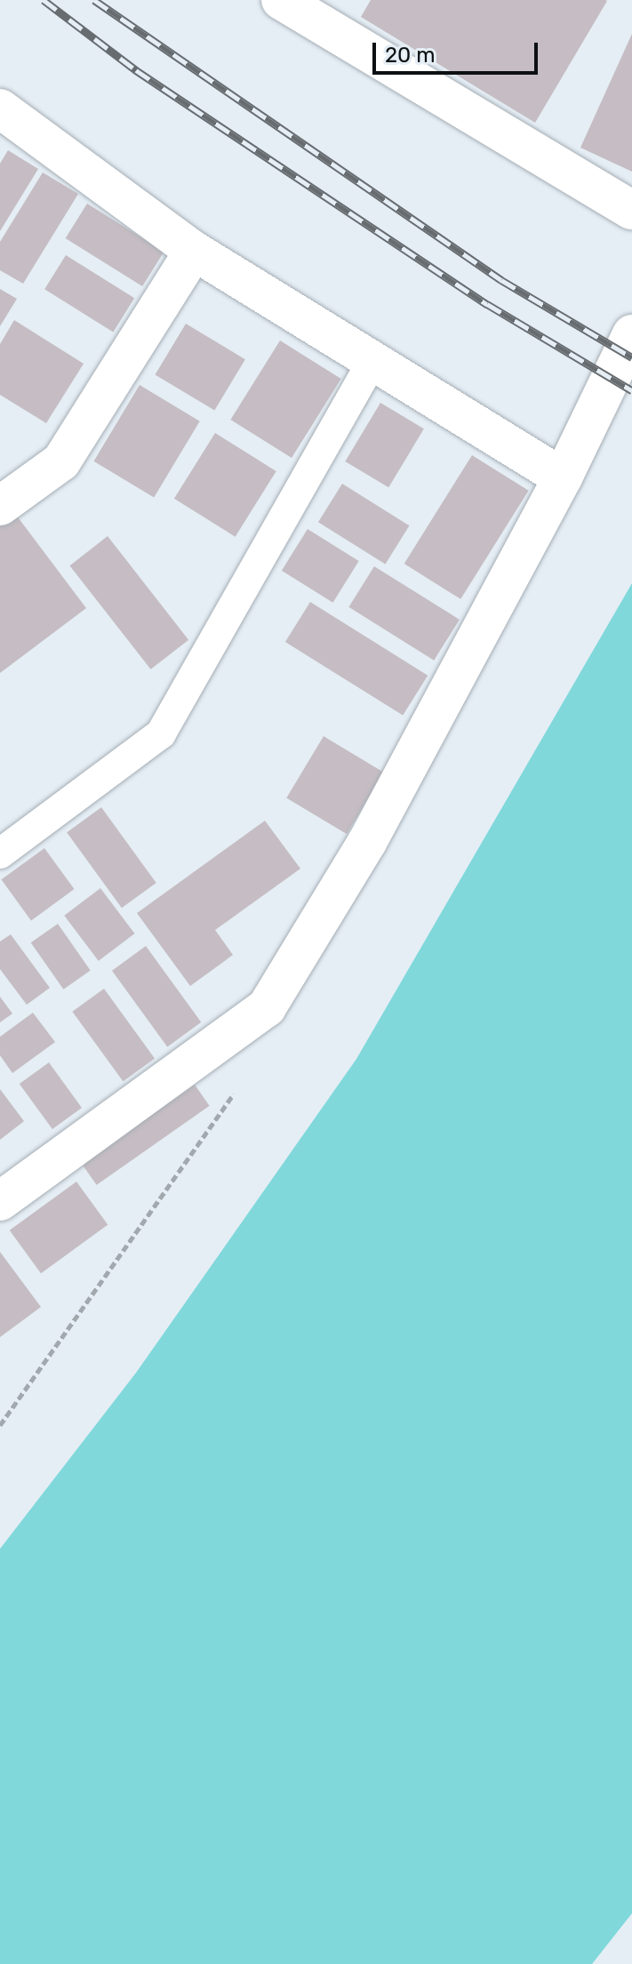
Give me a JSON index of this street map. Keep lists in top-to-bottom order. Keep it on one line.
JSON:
{"scale_bar":"20 m"}
